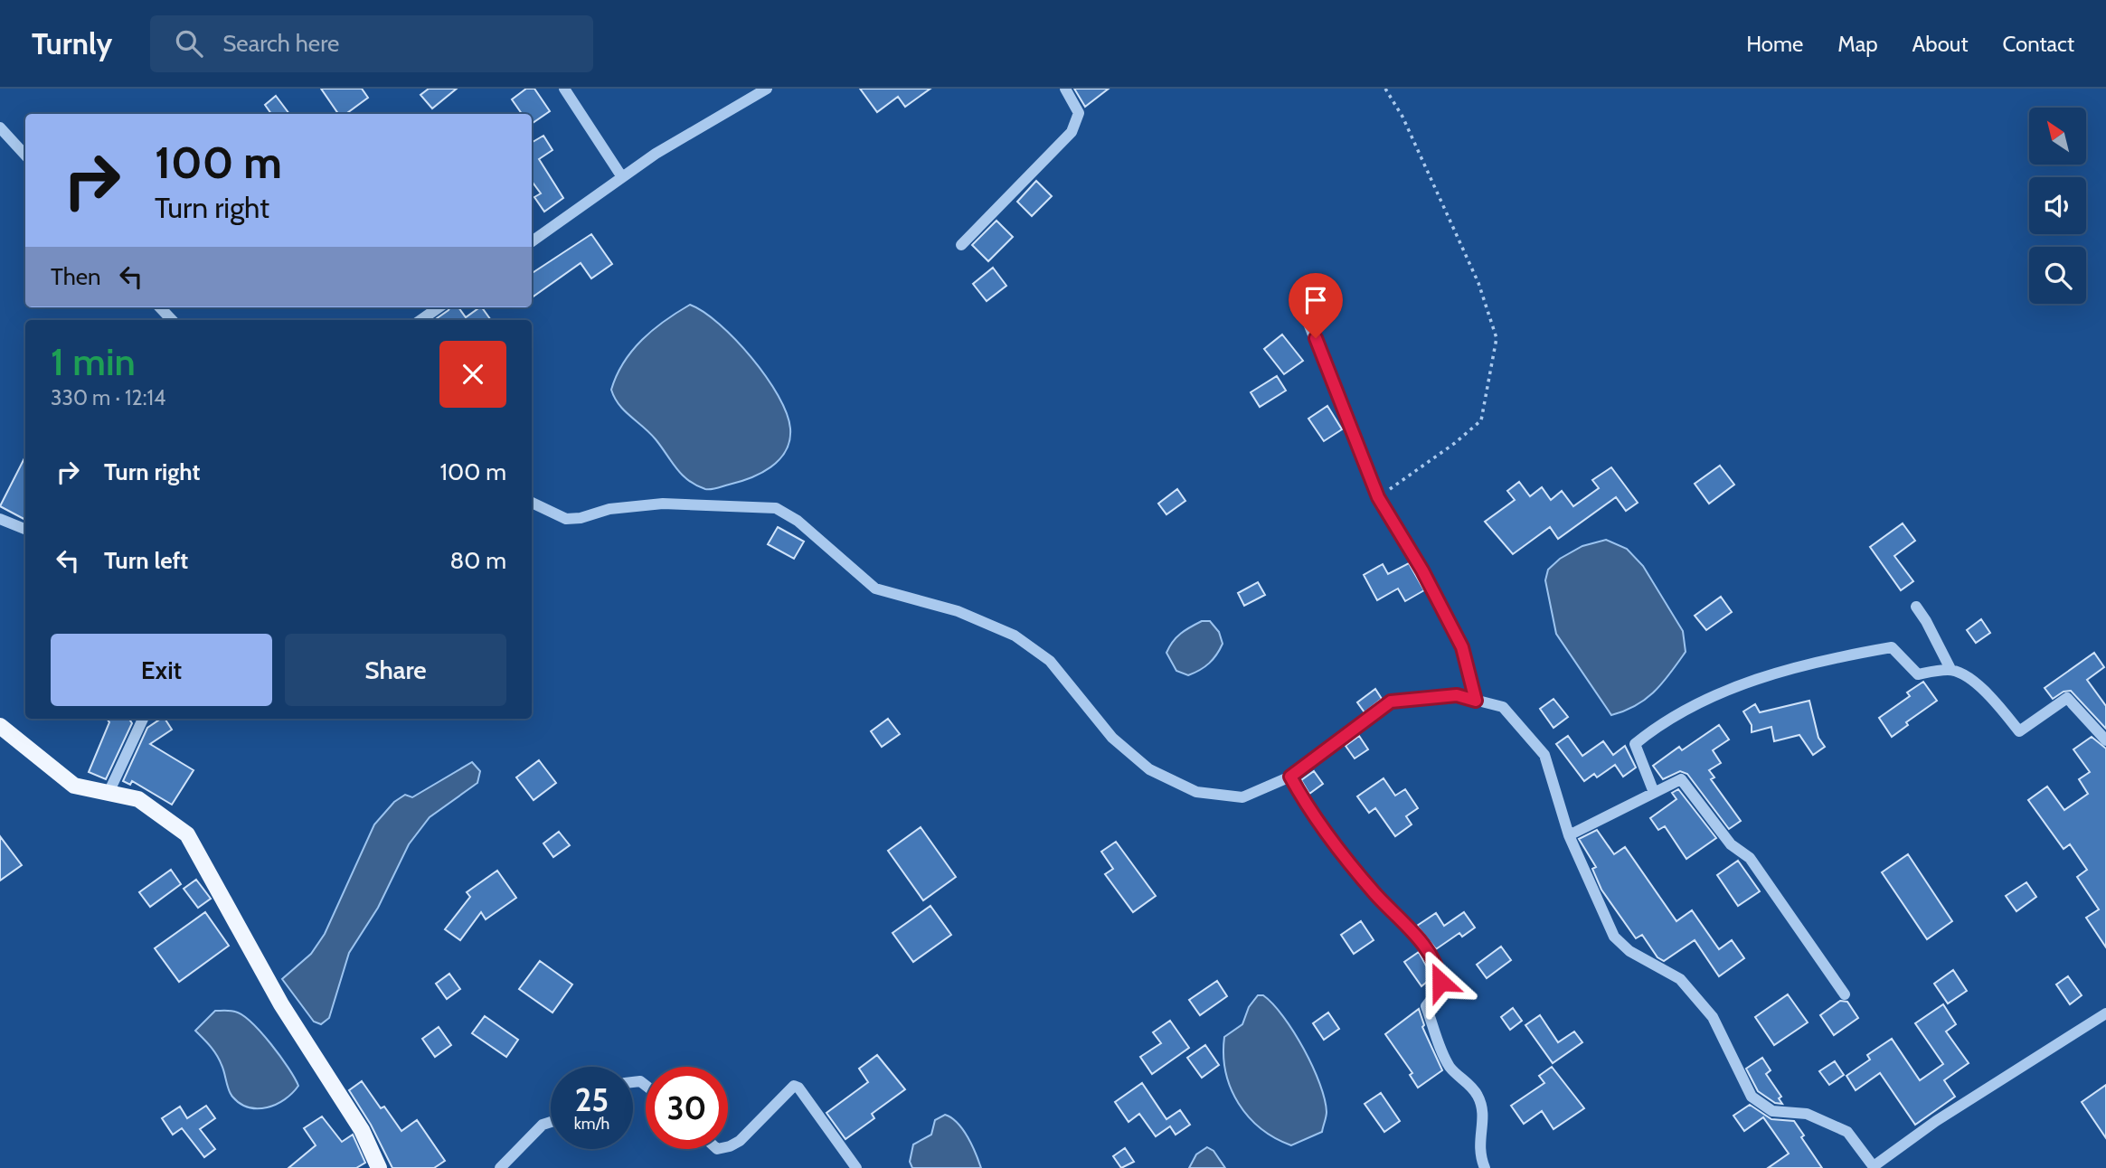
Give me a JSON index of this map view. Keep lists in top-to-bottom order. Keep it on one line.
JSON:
{"north":"top left","page":{"header":"Turnly","search":"Search here","nav":["Home","Map","About","Contact"],"turn":["100 m","Turn right"],"then":"Then","heading":["1 min","330 m · 12:14"],"list":[{"name":"Turn right","value":"100 m"},{"name":"Turn left","value":"80 m"}],"buttons":["Exit","Share"],"speed":"25 km/h","limit":"30"}}
